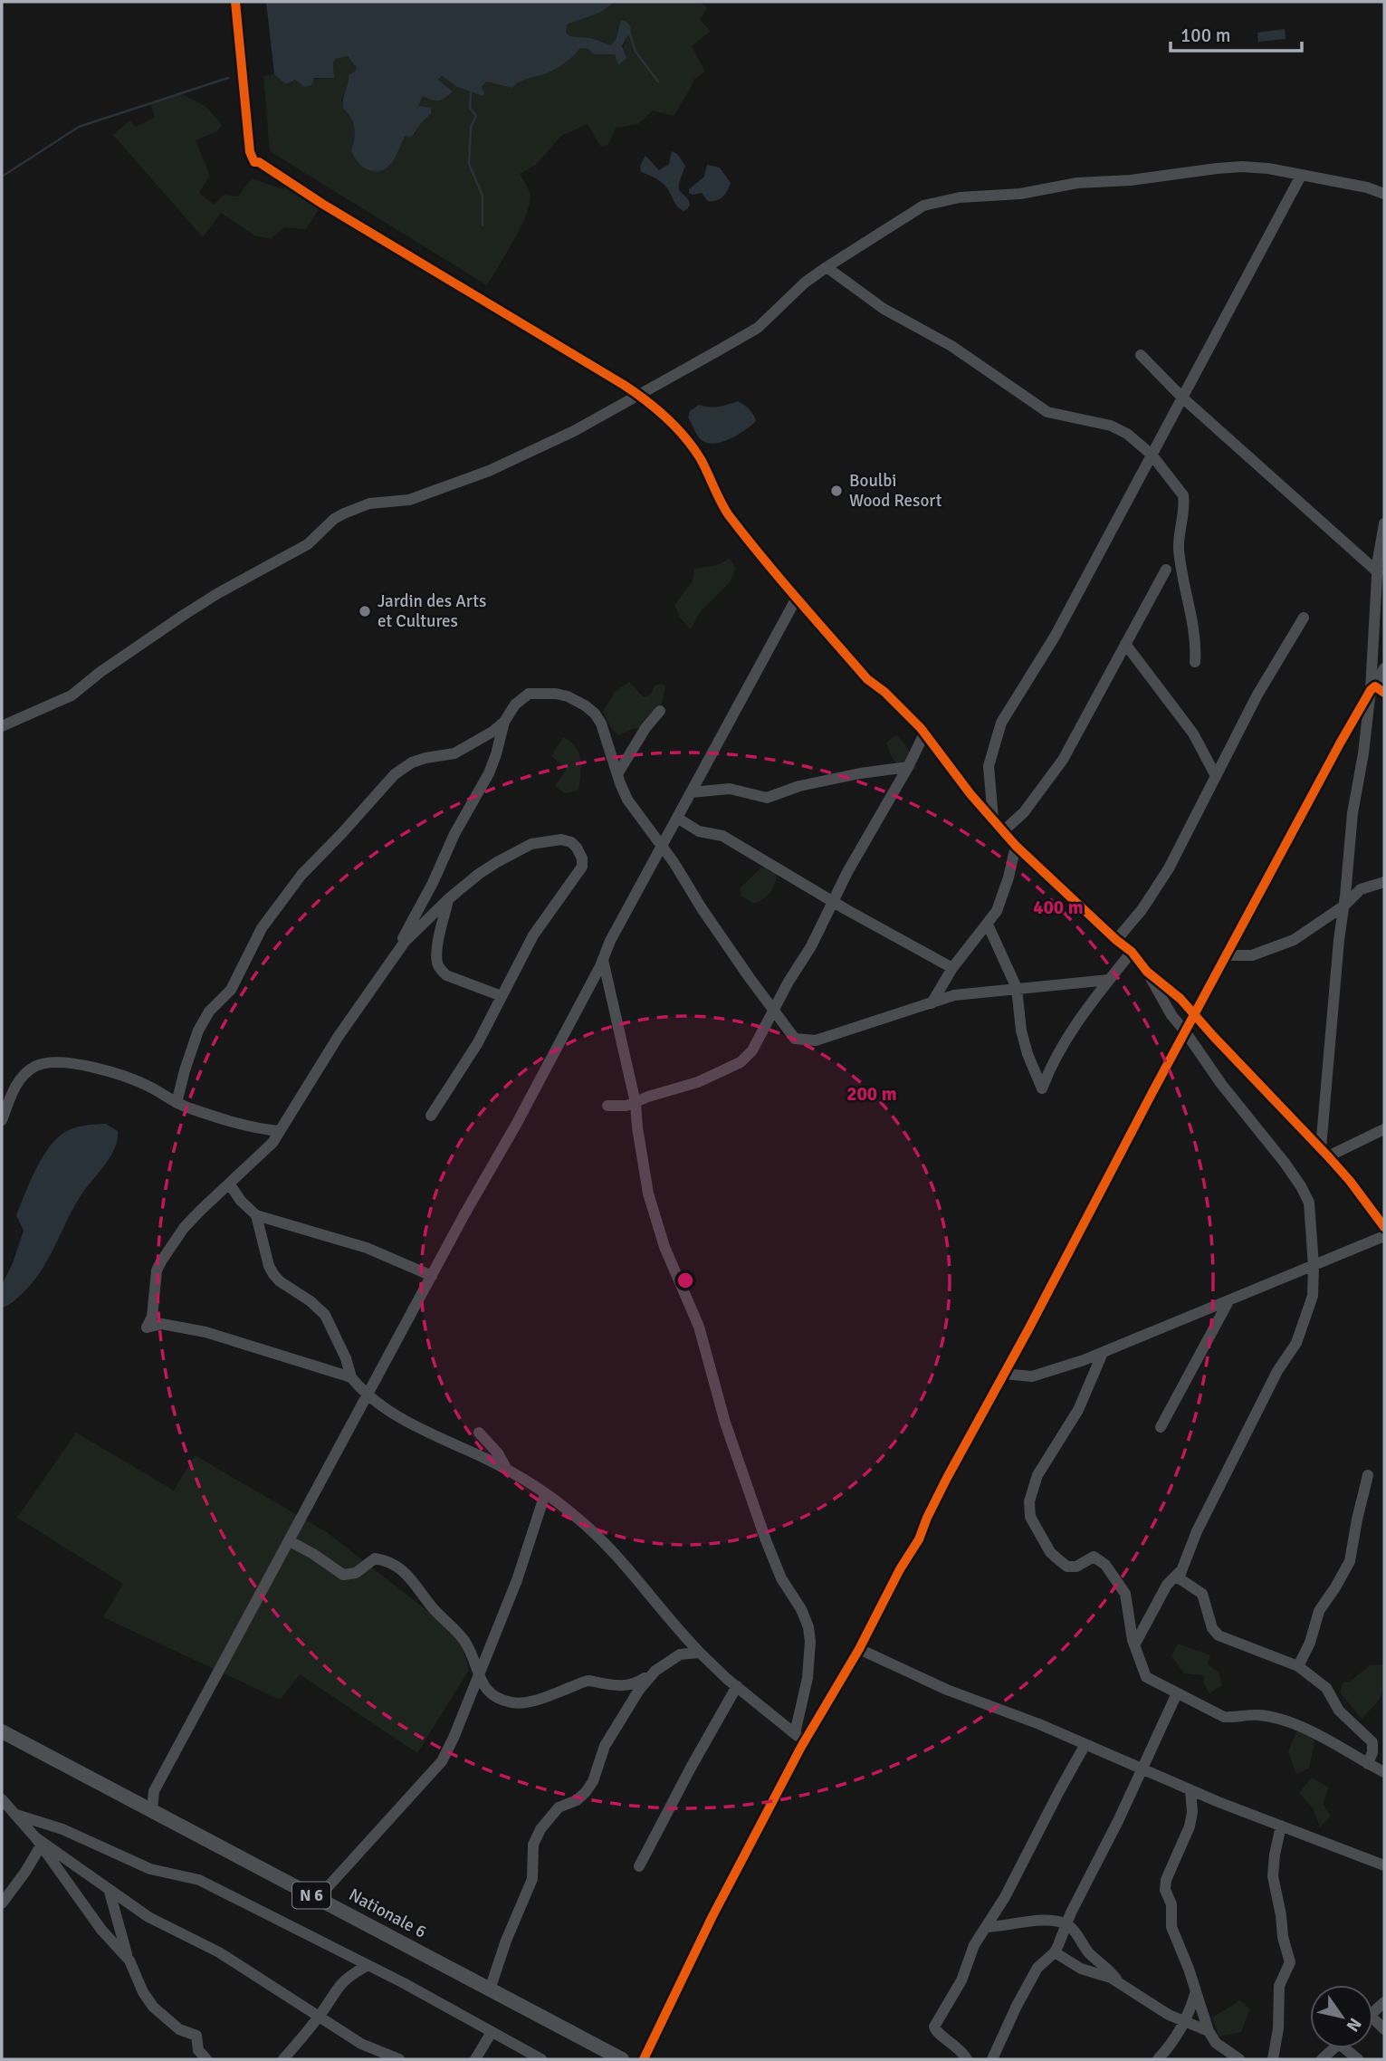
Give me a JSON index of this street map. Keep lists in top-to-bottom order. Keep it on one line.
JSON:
{"streets":{"main road":["N 6","Nationale 6"]},"places":["Boulbi Wood Resort","Jardin des Arts et Cultures"],"scale_bar":"100 m","north":"bottom right","rings":["400 m","200 m"]}
